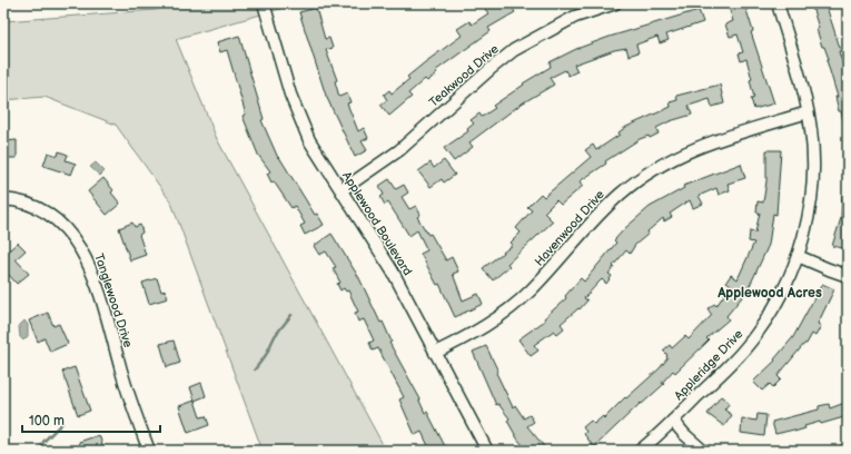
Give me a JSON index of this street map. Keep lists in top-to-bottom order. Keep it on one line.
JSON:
{"streets":{"street":["Teakwood Drive","Applewood Boulevard","Havenwood Drive","Tanglewood Drive","Appleridge Drive"]},"crossings":[["Teakwood Drive","Applewood Boulevard"],["Applewood Boulevard","Havenwood Drive"],["Havenwood Drive","Appleridge Drive"]],"districts":["Applewood Acres"],"scale_bar":"100 m"}
